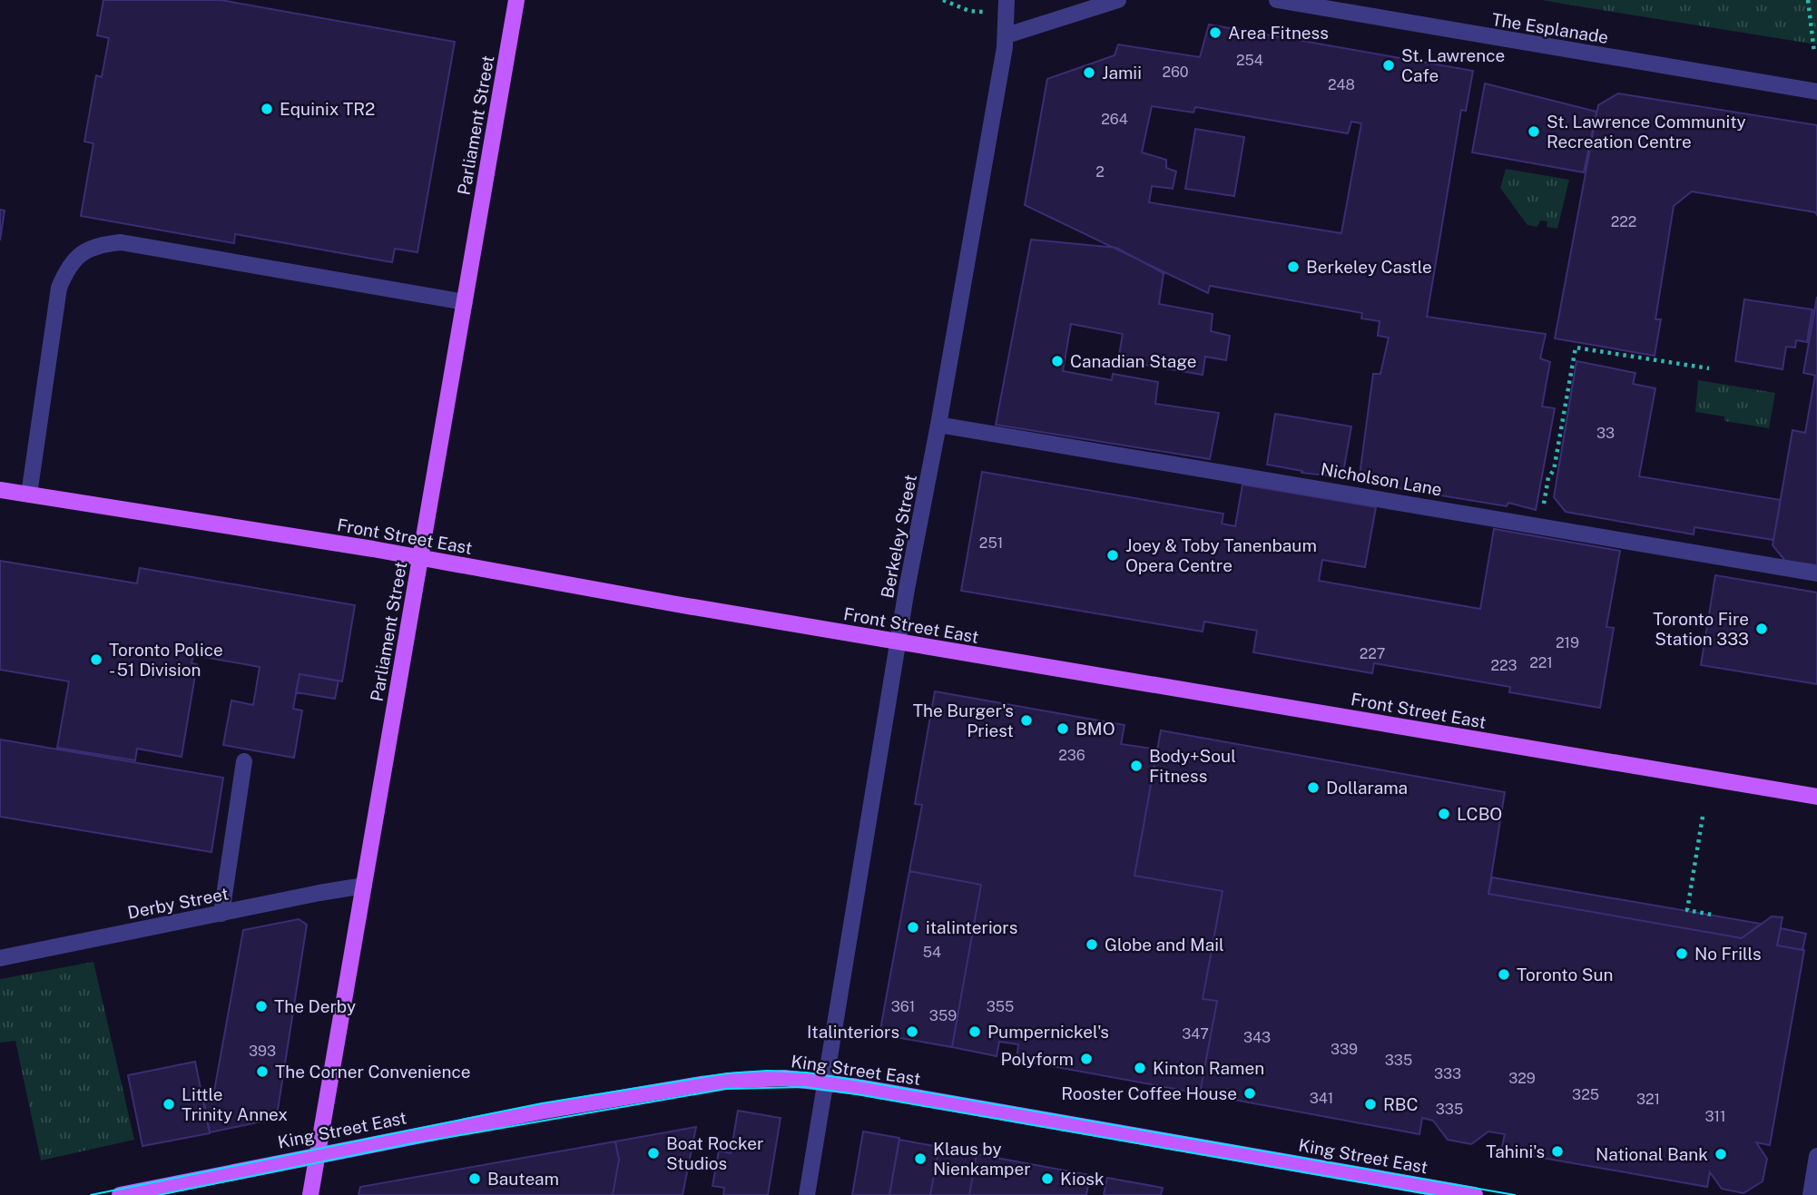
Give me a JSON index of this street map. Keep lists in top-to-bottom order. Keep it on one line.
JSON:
{"streets":{"main road":["Parliament Street","Front Street East","King Street East"],"street":["The Esplanade","Nicholson Lane","Berkeley Street","Derby Street"]},"crossings":[["Parliament Street","Front Street East"],["Parliament Street","Derby Street"],["Parliament Street","King Street East"],["Nicholson Lane","Berkeley Street"],["Front Street East","Berkeley Street"],["Berkeley Street","King Street East"]],"places":["Area Fitness","St. Lawrence Cafe","Jamii","Equinix TR2","St. Lawrence Community Recreation Centre","Berkeley Castle","Canadian Stage","Joey & Toby Tanenbaum Opera Centre","Toronto Fire Station 333","Toronto Police - 51 Division","The Burger's Priest","BMO","Body+Soul Fitness","Dollarama","LCBO","italinteriors","Globe and Mail","No Frills","Toronto Sun","The Derby","Italinteriors","Pumpernickel's","Polyform","Kinton Ramen","The Corner Convenience","Rooster Coffee House","Little Trinity Annex","RBC","Tahini's","Boat Rocker Studios","National Bank","Klaus by Nienkamper","Bauteam","Kiosk"],"house_numbers":["254","260","248","264","2","222","33","251","219","227","221","223","236","54","361","355","359","347","343","339","393","335","333","329","325","341","321","335","311"]}
